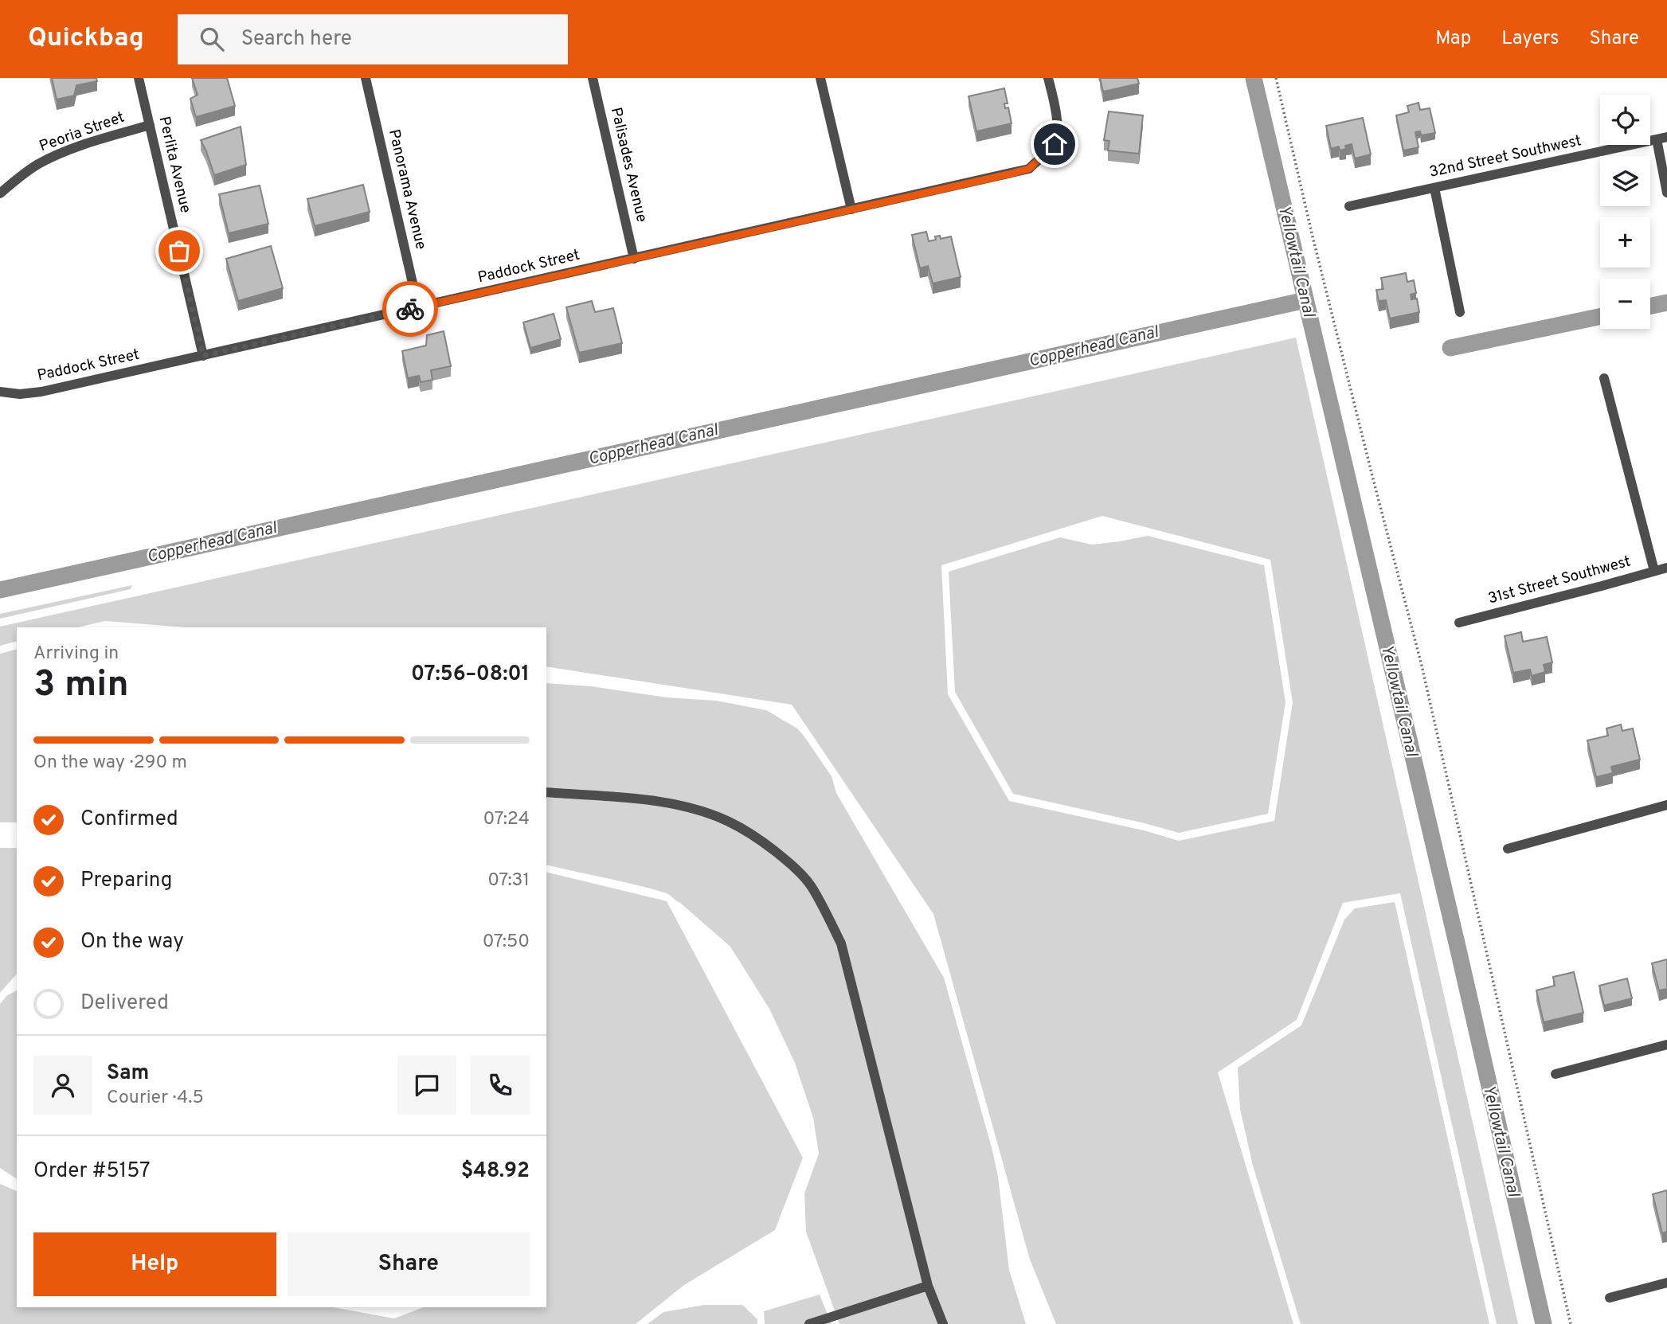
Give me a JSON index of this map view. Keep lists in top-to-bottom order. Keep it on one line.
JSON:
{"streets":{"street":["Peoria Street","32nd Street Southwest","Perlita Avenue","Palisades Avenue","Panorama Avenue","Paddock Street","31st Street Southwest"]},"crossings":[["Peoria Street","Perlita Avenue"],["Perlita Avenue","Paddock Street"],["Palisades Avenue","Paddock Street"],["Panorama Avenue","Paddock Street"]],"water":["Yellowtail Canal","Copperhead Canal"],"page":{"header":"Quickbag","search":"Search here","nav":["Map","Layers","Share"],"map_buttons":["+","−"],"heading":["3 min","Arriving in","07:56–08:01"],"panel":["Sam","Courier · 4.5","Order #5157","$48.92"],"bar":"On the way · 290 m","list":[["Confirmed","07:24"],["Preparing","07:31"],["On the way","07:50"],"Delivered"],"buttons":["Help","Share"]}}
